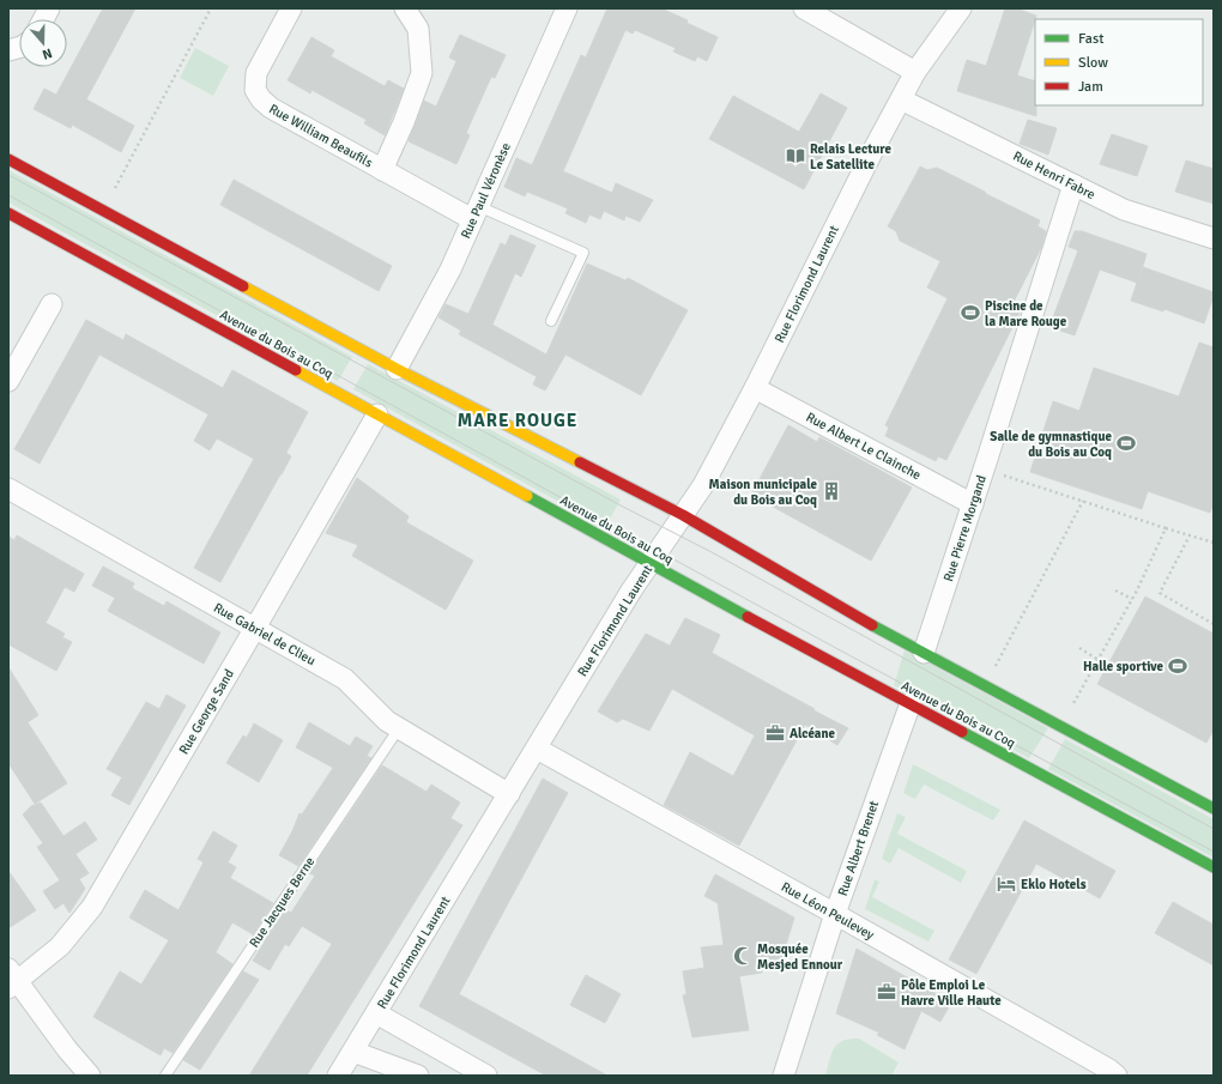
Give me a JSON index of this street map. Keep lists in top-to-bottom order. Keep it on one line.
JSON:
{"streets":{"main road":["Avenue du Bois au Coq"],"street":["Rue William Beaufils","Rue Henri Fabre","Rue Paul Véronèse","Rue Florimond Laurent","Rue Albert Le Clainche","Rue Pierre Morgand","Rue Gabriel de Clieu","Rue George Sand","Rue Albert Brenet","Rue Léon Peulevey"],"lane":["Rue Jacques Berne"]},"crossings":[["Rue William Beaufils","Rue Paul Véronèse"],["Rue Henri Fabre","Rue Florimond Laurent"],["Rue Henri Fabre","Rue Pierre Morgand"],["Rue Florimond Laurent","Avenue du Bois au Coq"],["Rue Florimond Laurent","Rue Albert Le Clainche"],["Rue Florimond Laurent","Rue Gabriel de Clieu"],["Rue Florimond Laurent","Rue Léon Peulevey"],["Avenue du Bois au Coq","Rue George Sand"],["Avenue du Bois au Coq","Rue Albert Brenet"],["Rue Albert Le Clainche","Rue Pierre Morgand"],["Rue Gabriel de Clieu","Rue George Sand"],["Rue Gabriel de Clieu","Rue Jacques Berne"],["Rue Albert Brenet","Rue Léon Peulevey"]],"districts":["MARE ROUGE"],"places":{"library":["Relais Lecture Le Satellite"],"sports":["Piscine de la Mare Rouge","Salle de gymnastique du Bois au Coq","Halle sportive"],"building":["Maison municipale du Bois au Coq"],"office":["Alcéane","Pôle Emploi Le Havre Ville Haute"],"hotel":["Eklo Hotels"],"mosque":["Mosquée Mesjed Ennour"]},"legend":["Fast","Slow","Jam"],"north":"bottom"}
